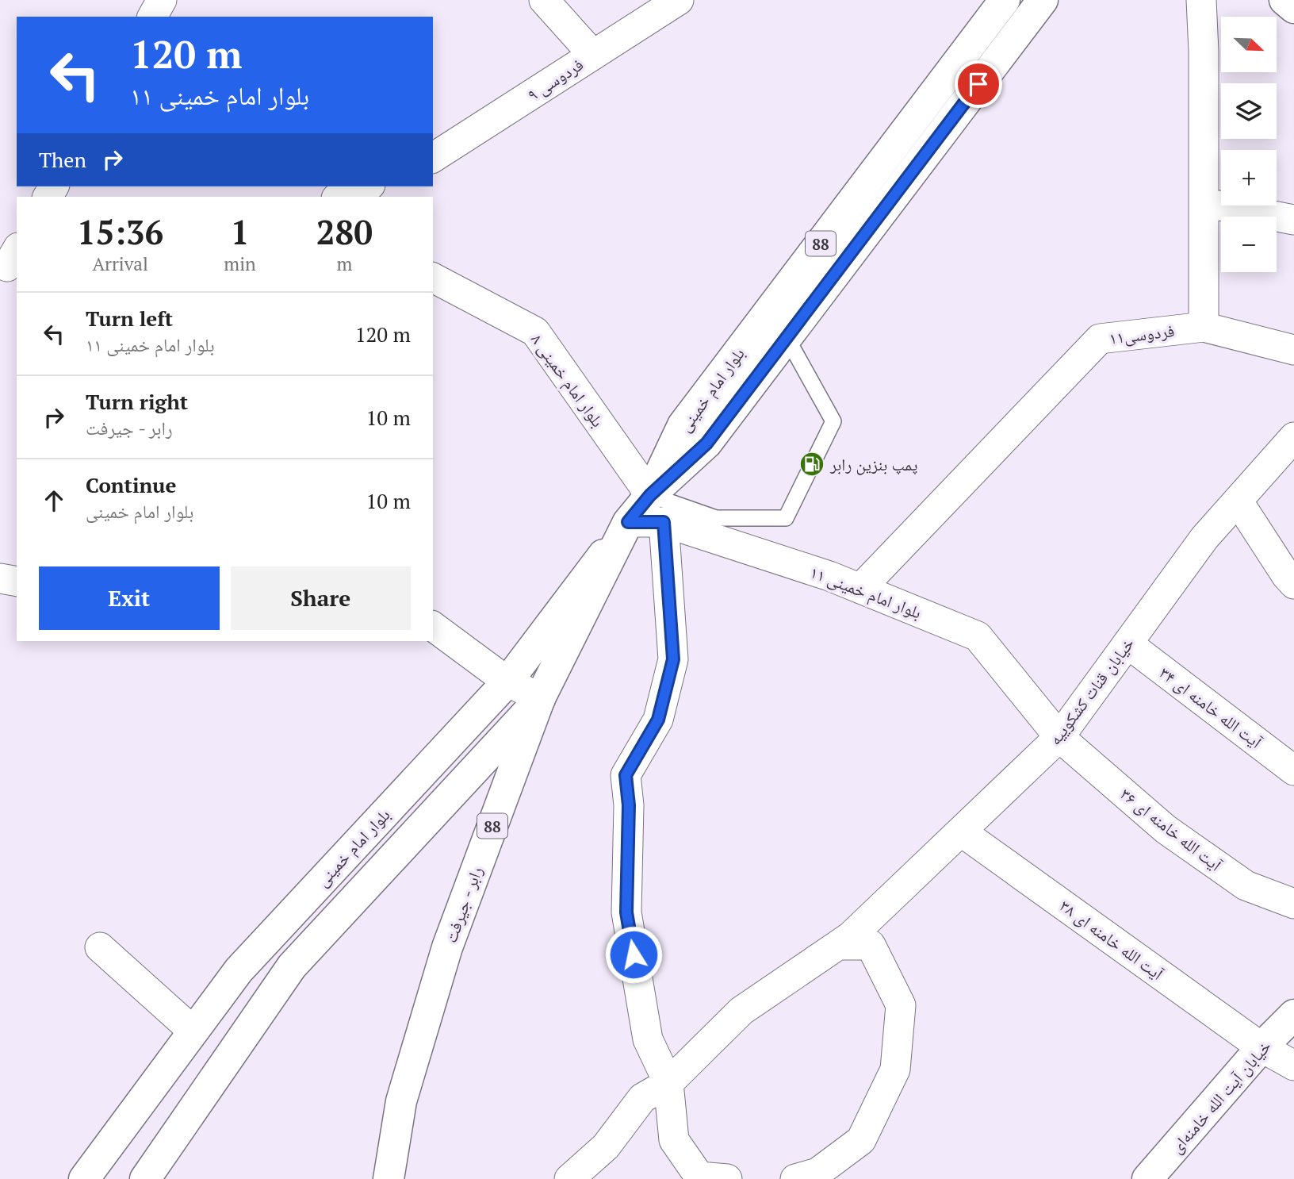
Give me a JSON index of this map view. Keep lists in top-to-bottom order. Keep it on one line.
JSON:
{"streets":{"main road":["88","بلوار امام خمینی","رابر - جیرفت","خیابان آیت الله خامنه‌ای"],"street":["فردوسی ۹","فردوسی۱۱","بلوار امام خمینی ۸","بلوار امام خمینی ۱۱","خیابان قنات کشکوییه","آیت الله خامنه ای ۳۴","آیت الله خامنه ای ۳۶","آیت الله خامنه ای ۳۸"]},"crossings":[["فردوسی۱۱","بلوار امام خمینی ۱۱"],["بلوار امام خمینی ۸","بلوار امام خمینی"],["بلوار امام خمینی ۸","رابر - جیرفت"],["بلوار امام خمینی","بلوار امام خمینی ۱۱"],["بلوار امام خمینی","رابر - جیرفت"],["بلوار امام خمینی ۱۱","خیابان قنات کشکوییه"],["بلوار امام خمینی ۱۱","آیت الله خامنه ای ۳۶"],["بلوار امام خمینی ۱۱","رابر - جیرفت"],["خیابان قنات کشکوییه","آیت الله خامنه ای ۳۴"],["خیابان قنات کشکوییه","آیت الله خامنه ای ۳۶"],["خیابان قنات کشکوییه","آیت الله خامنه ای ۳۸"],["آیت الله خامنه ای ۳۸","خیابان آیت الله خامنه‌ای"]],"places":{"fuel station":["پمپ بنزین رابر"]},"north":"bottom right","page":{"map_buttons":["+","−"],"turn":["120 m","بلوار امام خمینی ۱۱"],"then":"Then","eta":["15:36","Arrival","1","min","280","m"],"list":[{"name":"Turn left","note":"بلوار امام خمینی ۱۱","value":"120 m"},{"name":"Turn right","note":"رابر - جیرفت","value":"10 m"},{"name":"Continue","note":"بلوار امام خمینی","value":"10 m"}],"buttons":["Exit","Share"]}}
